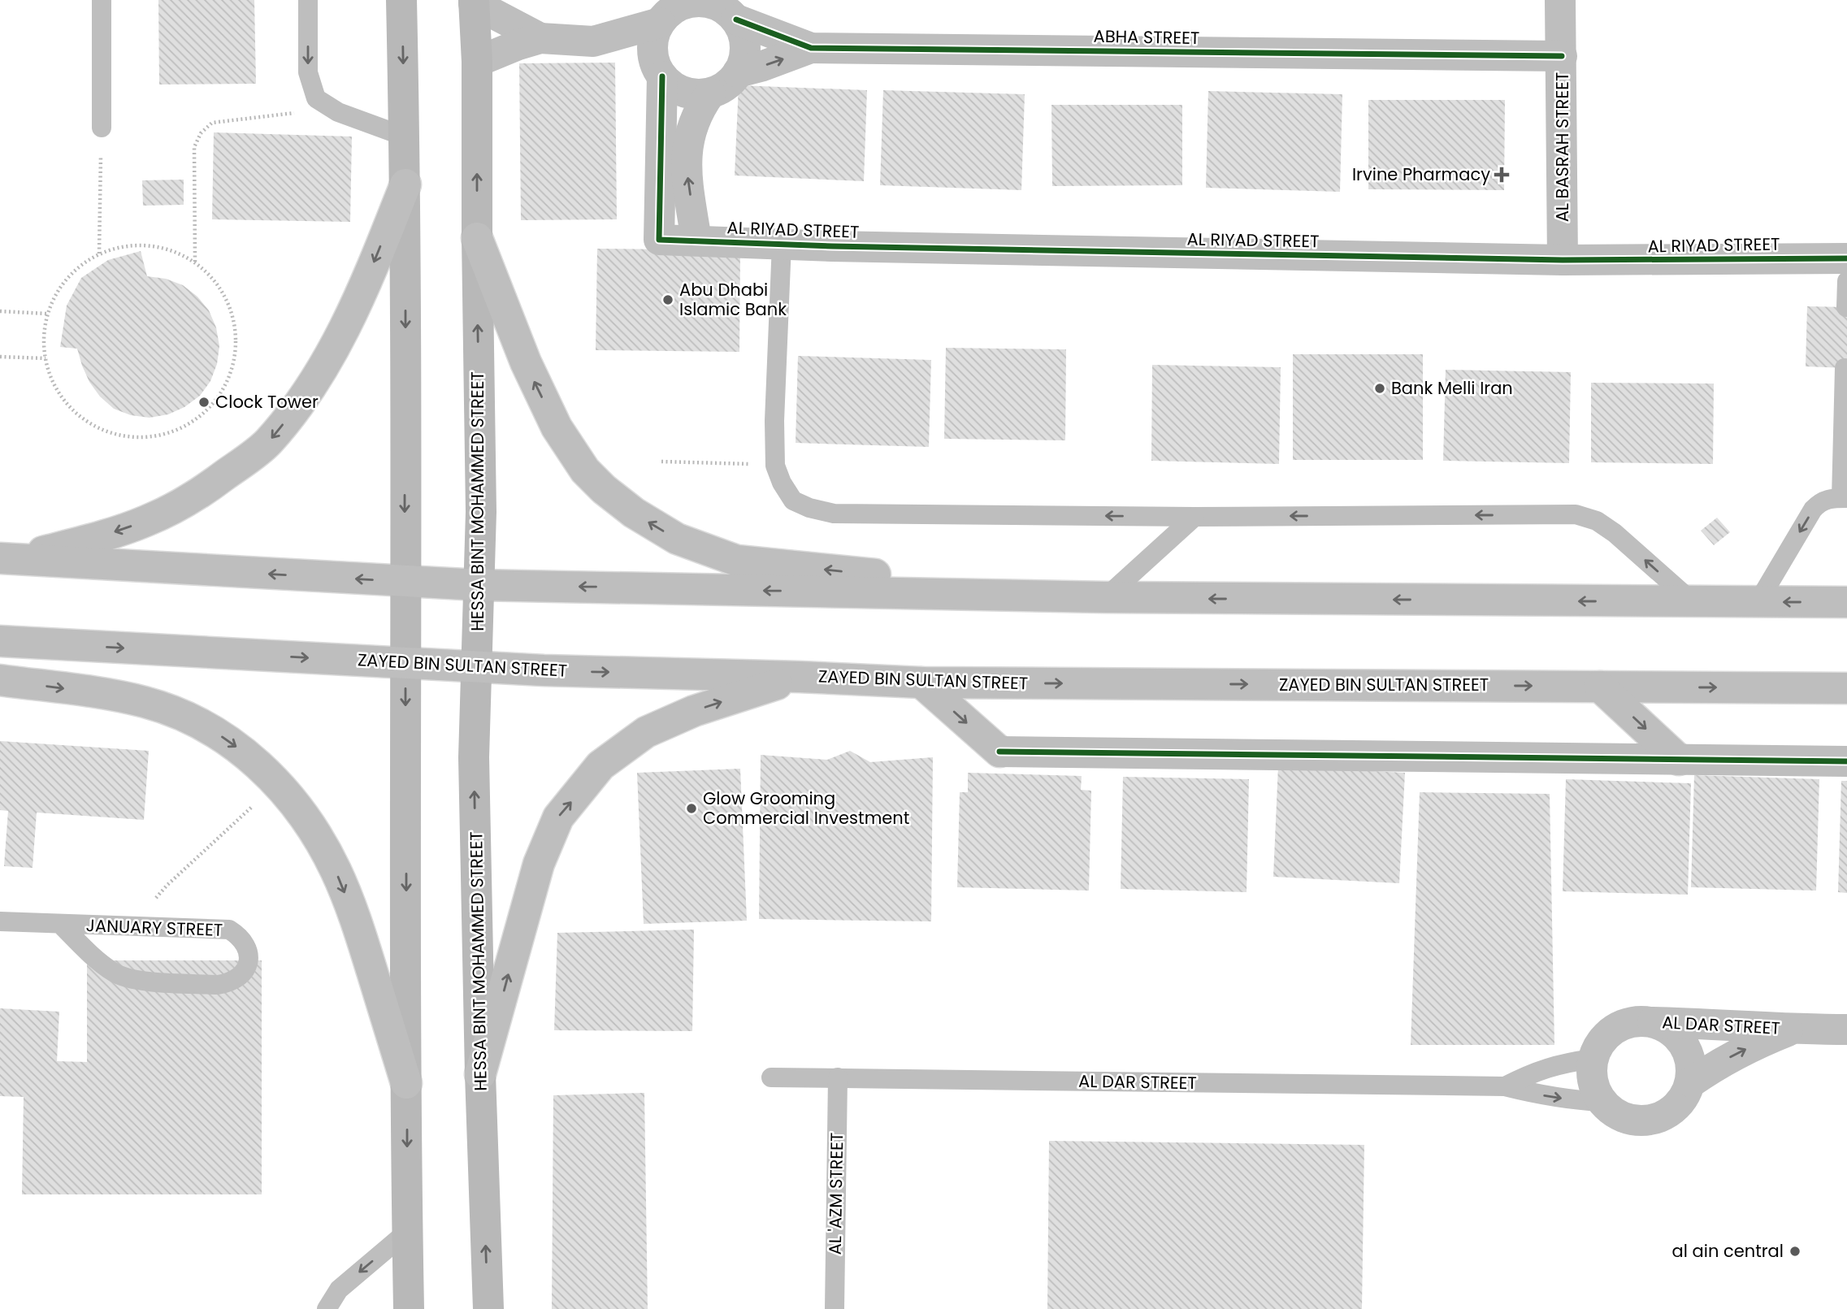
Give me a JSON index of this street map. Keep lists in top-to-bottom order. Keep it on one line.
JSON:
{"streets":{"main road":["ABHA STREET","AL BASRAH STREET","AL RIYAD STREET","HESSA BINT MOHAMMED STREET","ZAYED BIN SULTAN STREET","AL DAR STREET"],"lane":["JANUARY STREET","AL 'AZM STREET"]},"crossings":[["ABHA STREET","AL BASRAH STREET"],["ABHA STREET","AL RIYAD STREET"],["AL BASRAH STREET","AL RIYAD STREET"],["HESSA BINT MOHAMMED STREET","ZAYED BIN SULTAN STREET"],["AL DAR STREET","AL 'AZM STREET"]],"places":{"health":["Irvine Pharmacy"],"other":["Abu Dhabi Islamic Bank","Bank Melli Iran","Clock Tower","Glow Grooming Commercial Investment","al ain central"]}}
